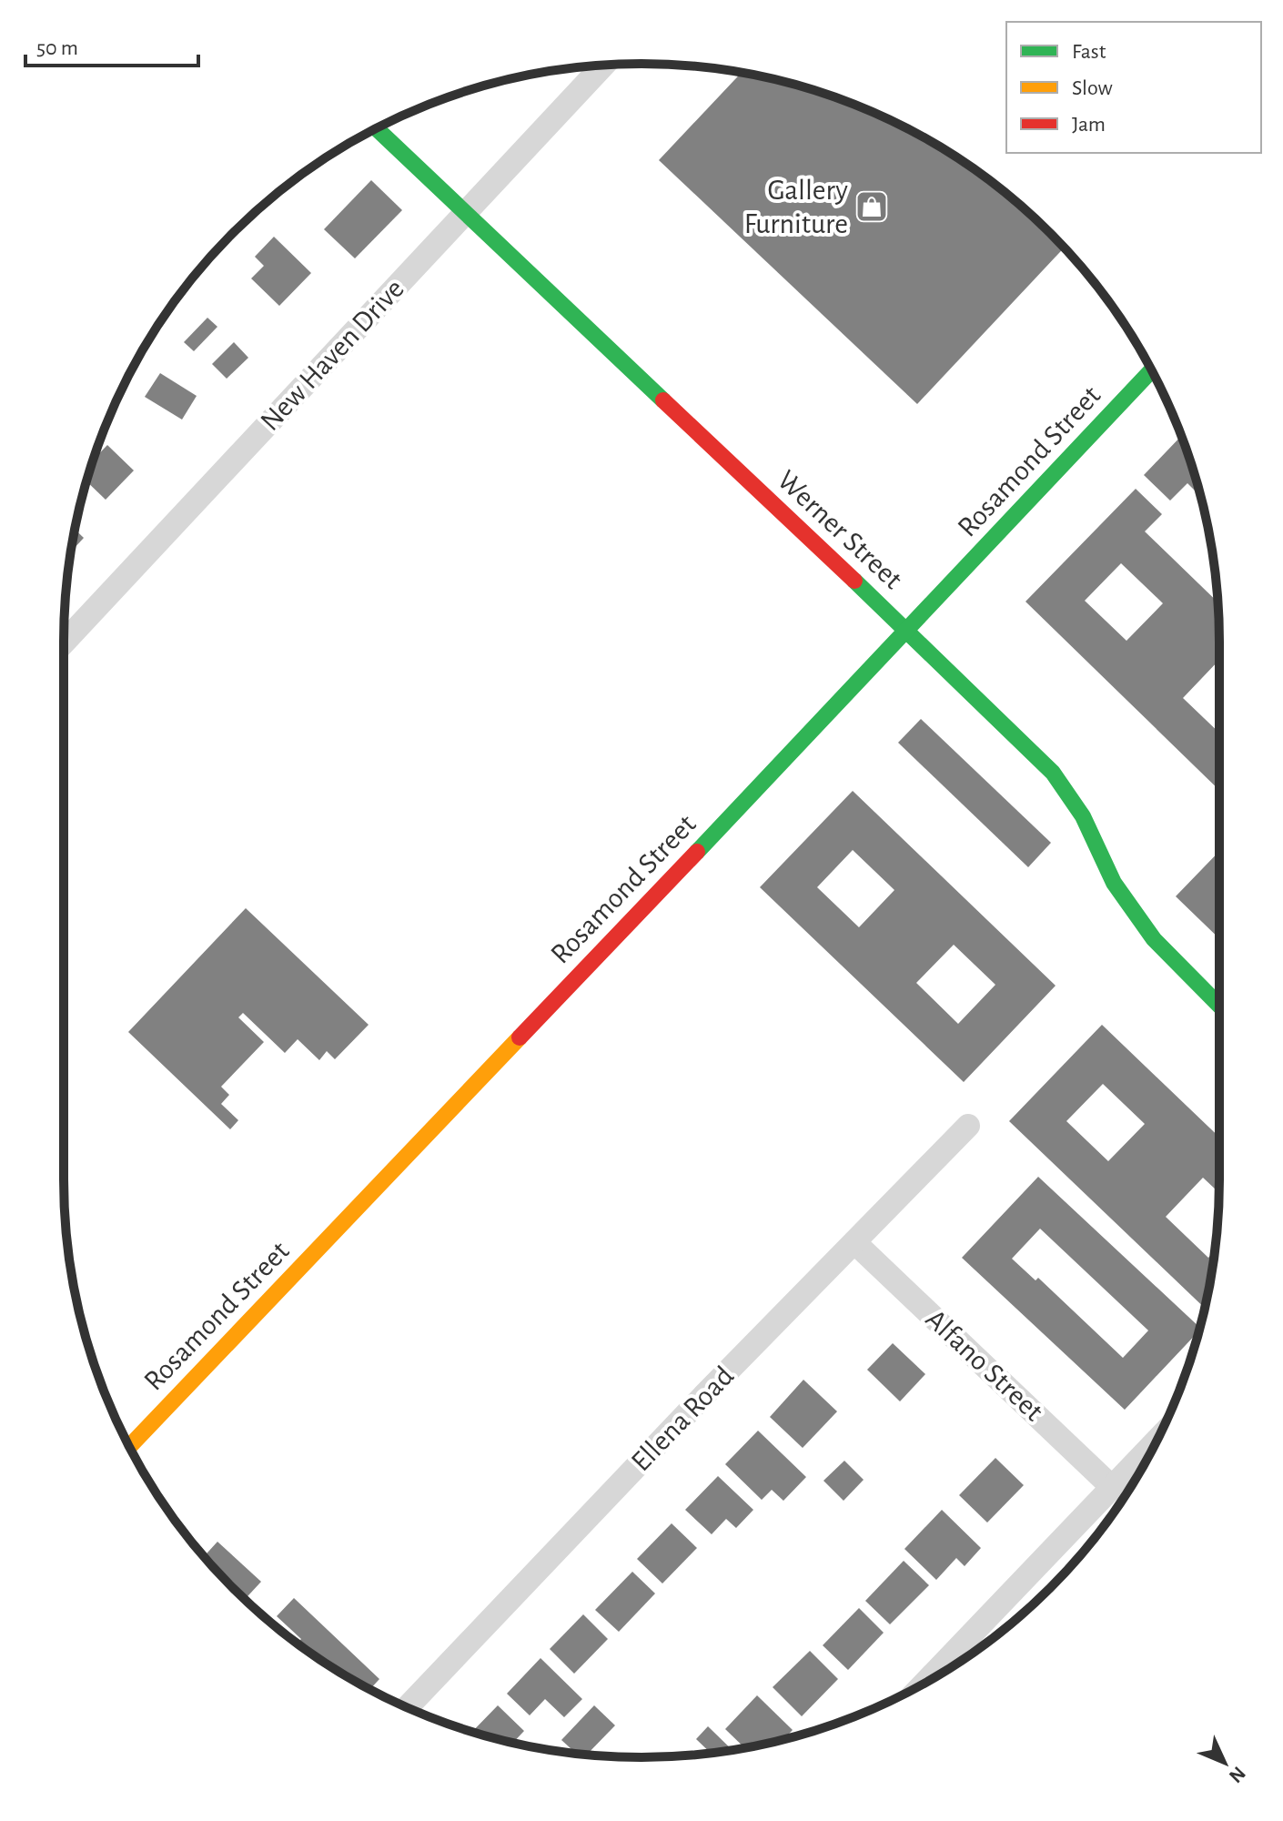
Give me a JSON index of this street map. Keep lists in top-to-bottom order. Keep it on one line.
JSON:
{"streets":{"street":["New Haven Drive","Rosamond Street","Werner Street","Alfano Street","Ellena Road"]},"crossings":[["New Haven Drive","Werner Street"],["Rosamond Street","Werner Street"],["Alfano Street","Ellena Road"]],"places":{"shop":["Gallery Furniture"]},"legend":["Fast","Slow","Jam"],"scale_bar":"50 m","north":"bottom right"}
